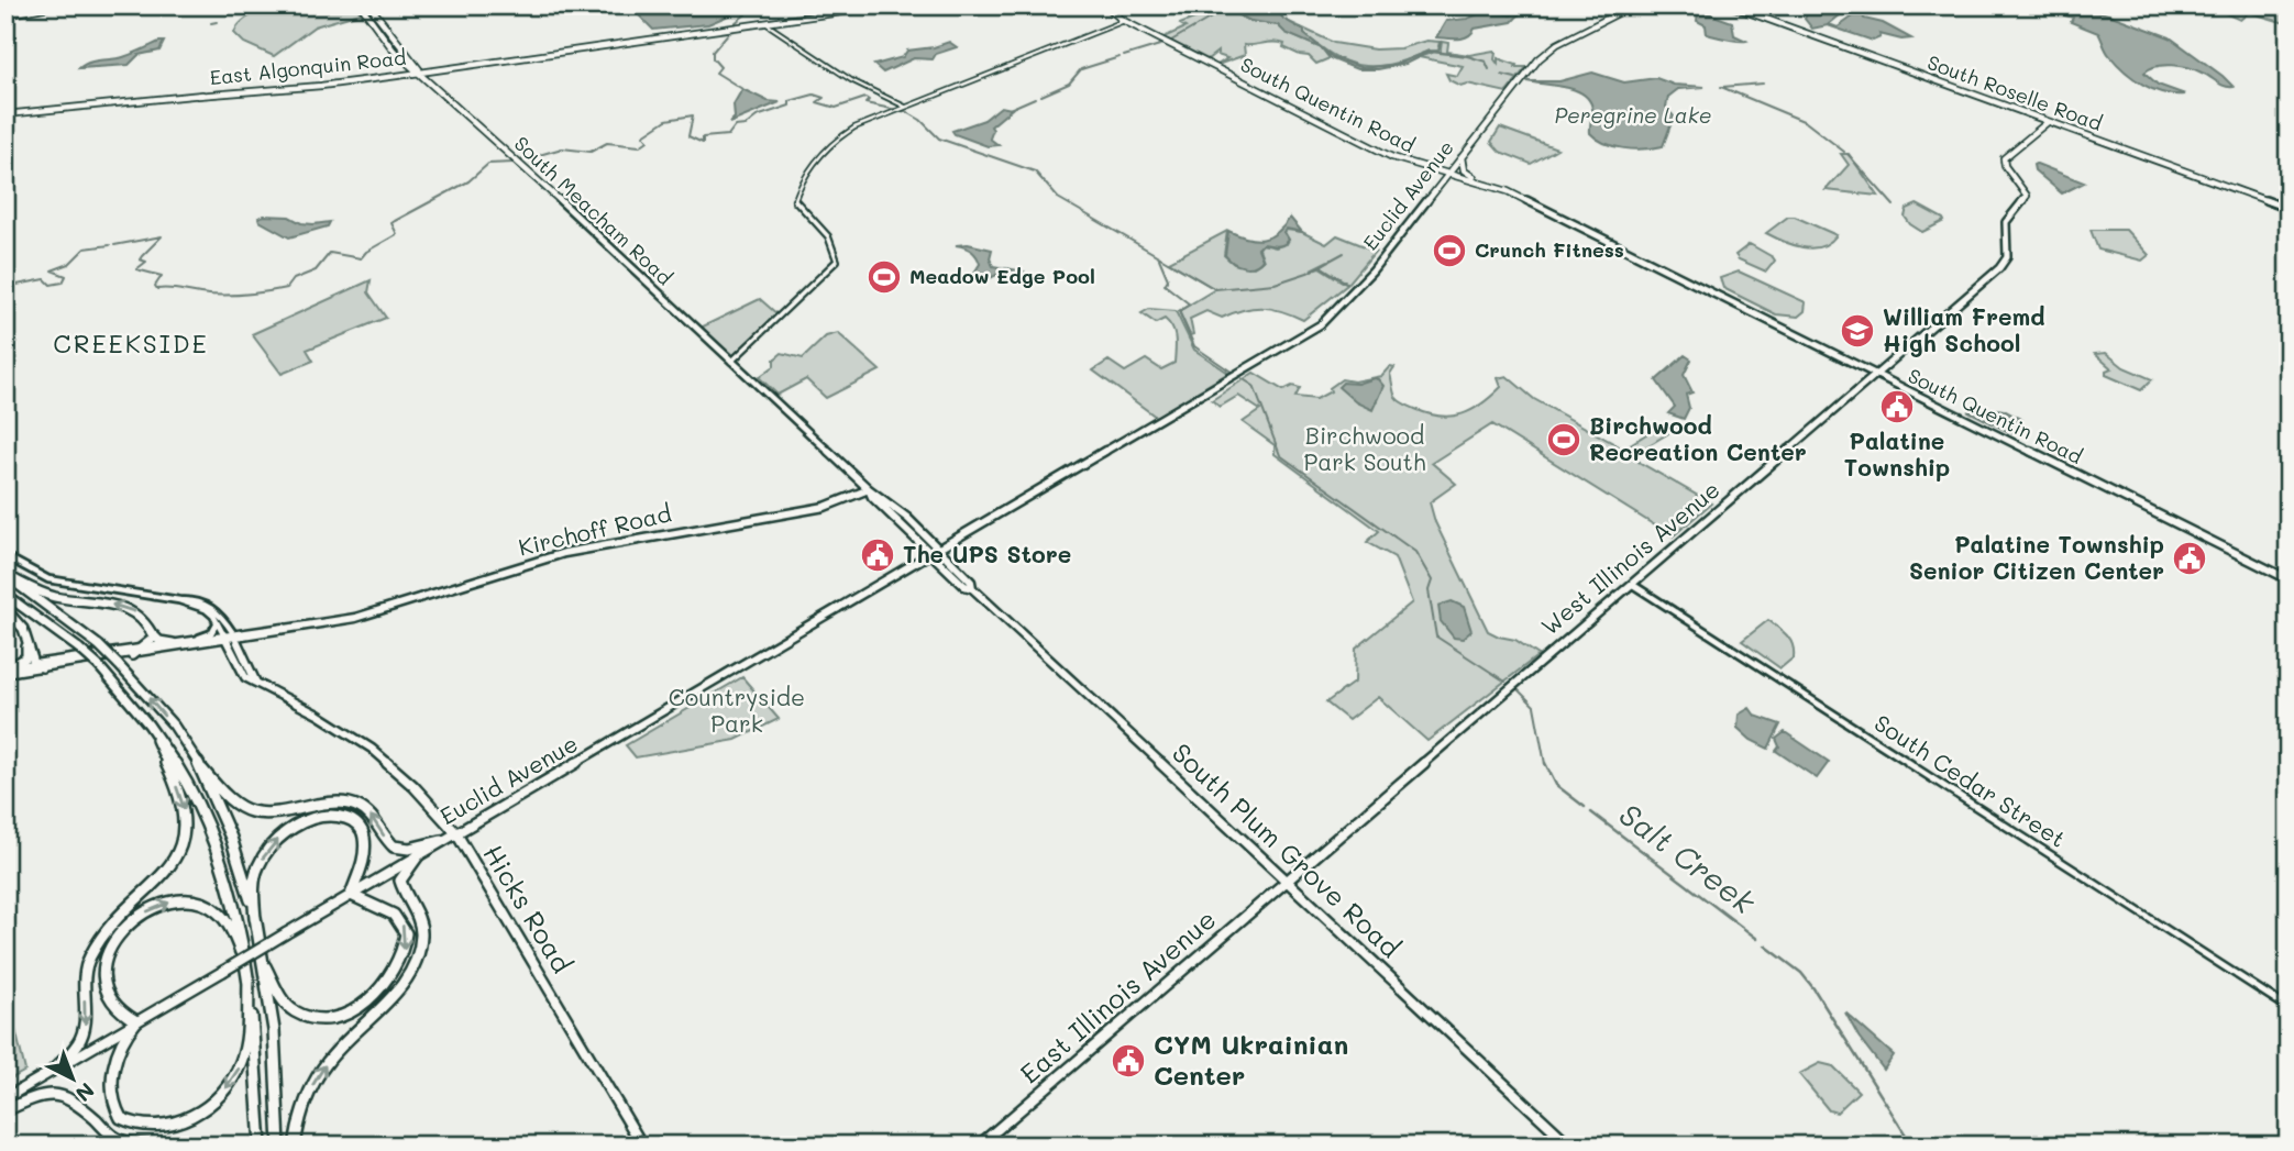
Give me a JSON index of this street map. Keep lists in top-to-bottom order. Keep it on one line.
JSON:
{"streets":{"main road":["East Algonquin Road","South Roselle Road","South Quentin Road","Euclid Avenue","South Meacham Road","Kirchoff Road","West Illinois Avenue","South Plum Grove Road","Hicks Road","East Illinois Avenue"],"street":["South Cedar Street"]},"crossings":[["East Algonquin Road","South Meacham Road"],["South Roselle Road","West Illinois Avenue"],["South Quentin Road","Euclid Avenue"],["South Quentin Road","West Illinois Avenue"],["Euclid Avenue","South Plum Grove Road"],["Euclid Avenue","Hicks Road"],["South Meacham Road","South Plum Grove Road"],["Kirchoff Road","South Plum Grove Road"],["West Illinois Avenue","South Cedar Street"],["West Illinois Avenue","South Plum Grove Road"],["West Illinois Avenue","East Illinois Avenue"],["South Plum Grove Road","East Illinois Avenue"]],"districts":["CREEKSIDE"],"water":["Peregrine Lake","Salt Creek"],"parks":["Birchwood Park South","Countryside Park"],"places":{"sports":["Crunch Fitness","Meadow Edge Pool","Birchwood Recreation Center"],"school or university":["William Fremd High School"],"public building":["Palatine Township","The UPS Store","Palatine Township Senior Citizen Center","CYM Ukrainian Center"]},"north":"bottom right"}
